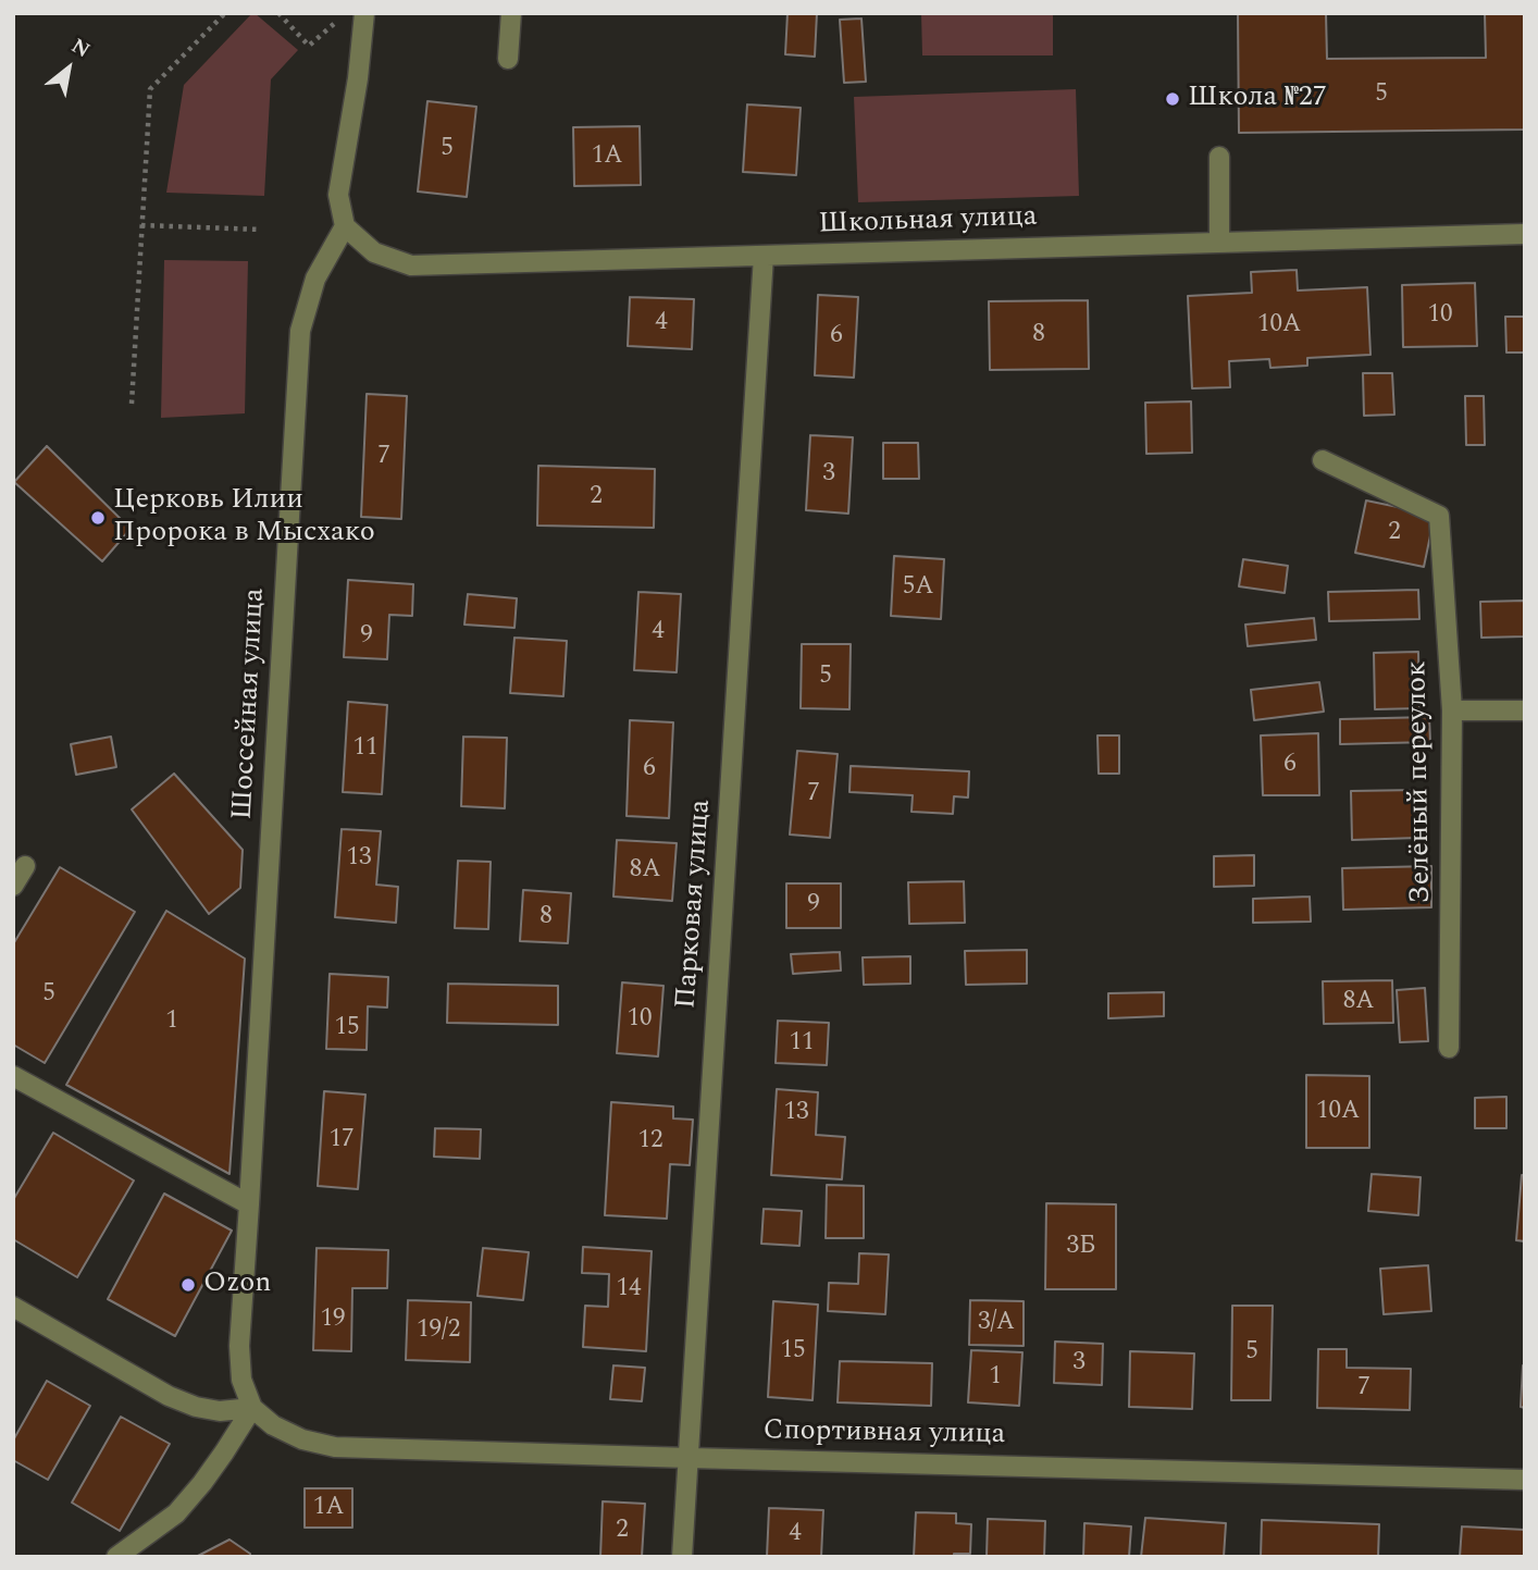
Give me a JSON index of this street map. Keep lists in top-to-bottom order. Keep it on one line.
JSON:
{"streets":{"street":["Школьная улица","Шоссейная улица","Зелёный переулок","Парковая улица","Спортивная улица"]},"crossings":[["Школьная улица","Шоссейная улица"],["Школьная улица","Парковая улица"],["Шоссейная улица","Спортивная улица"],["Парковая улица","Спортивная улица"]],"places":["Школа №27","Церковь Илии Пророка в Мысхако","Ozon"],"house_numbers":["5","5","1А","10","4","10А","8","6","7","3","2","2","5А","4","9","5","11","6","6","7","13","8А","9","8","5","8А","10","1","15","11","10А","13","17","12","3Б","14","19","3/А","19/2","15","5","3","1","7","1А","2","4"],"north":"top right"}
